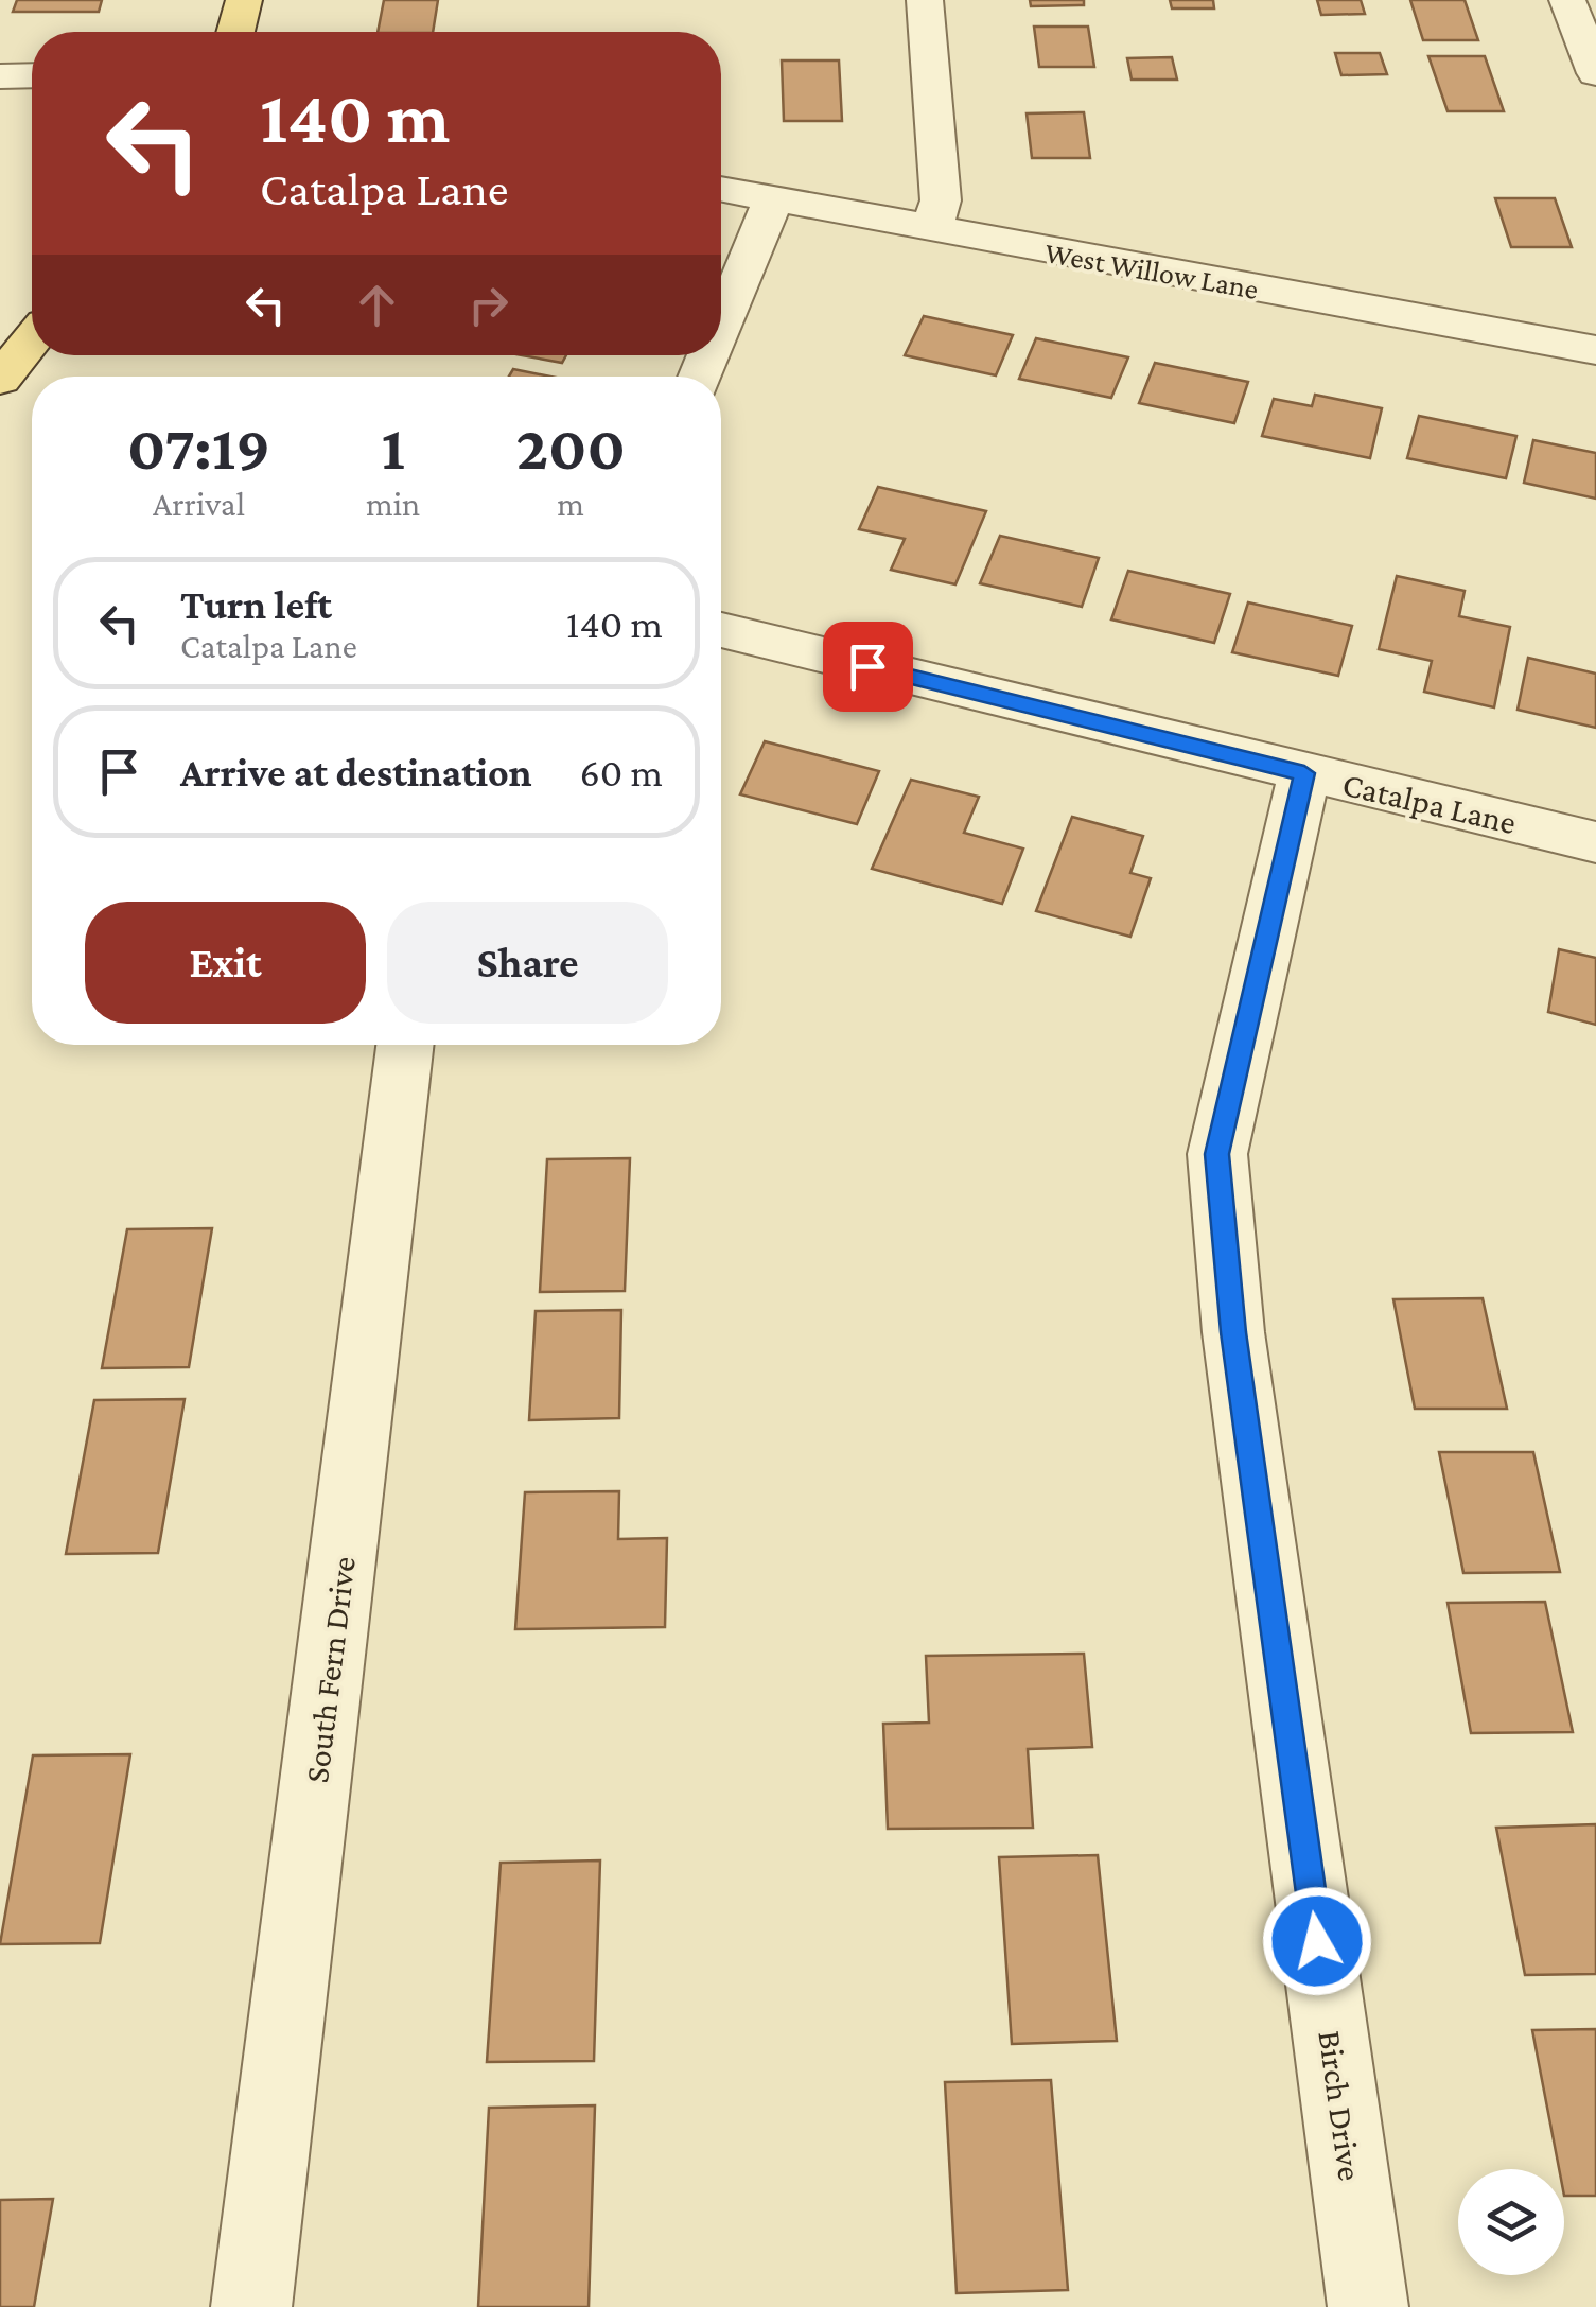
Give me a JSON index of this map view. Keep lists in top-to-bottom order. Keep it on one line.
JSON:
{"streets":{"street":["West Willow Lane","Catalpa Lane","South Fern Drive","Birch Drive"]},"crossings":[["Catalpa Lane","Birch Drive"]],"page":{"turn":["140 m","Catalpa Lane"],"eta":["07:19","Arrival","1","min","200","m"],"list":[{"name":"Turn left","note":"Catalpa Lane","value":"140 m"},{"name":"Arrive at destination","value":"60 m"}],"buttons":["Exit","Share"]}}
